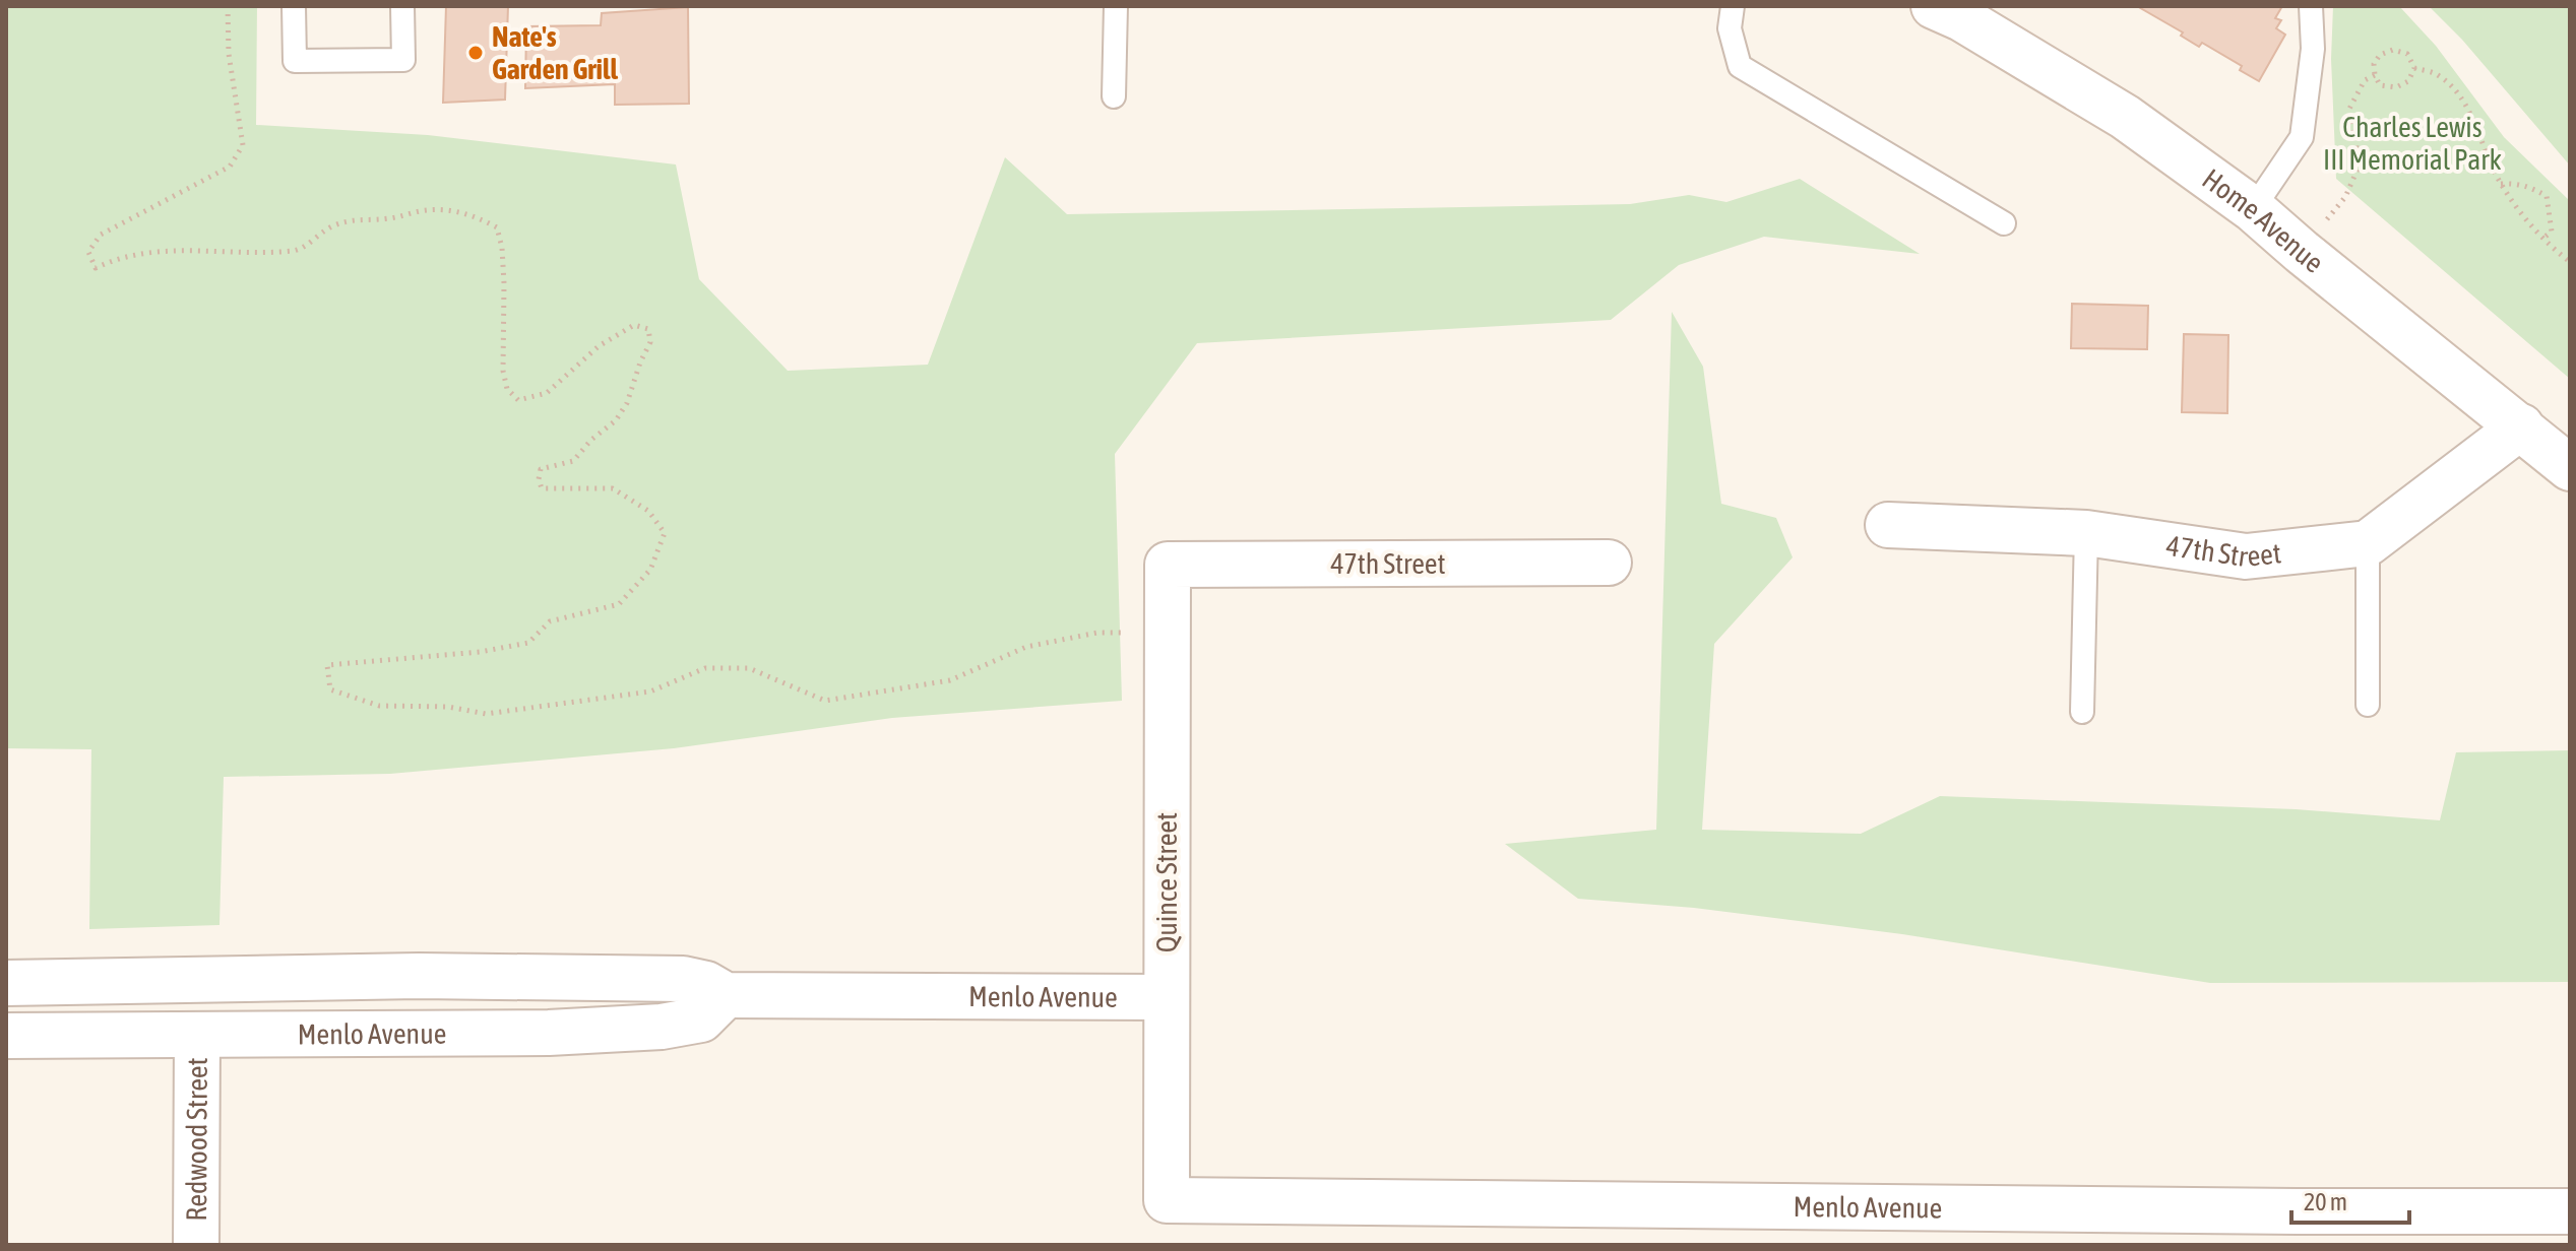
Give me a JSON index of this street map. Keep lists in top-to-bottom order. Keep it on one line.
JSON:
{"streets":{"street":["Home Avenue","47th Street","Quince Street","Menlo Avenue","Redwood Street"]},"crossings":[["47th Street","Quince Street"],["Quince Street","Menlo Avenue"],["Menlo Avenue","Redwood Street"]],"parks":["Charles Lewis III Memorial Park"],"places":["Nate's Garden Grill"],"scale_bar":"20 m"}
